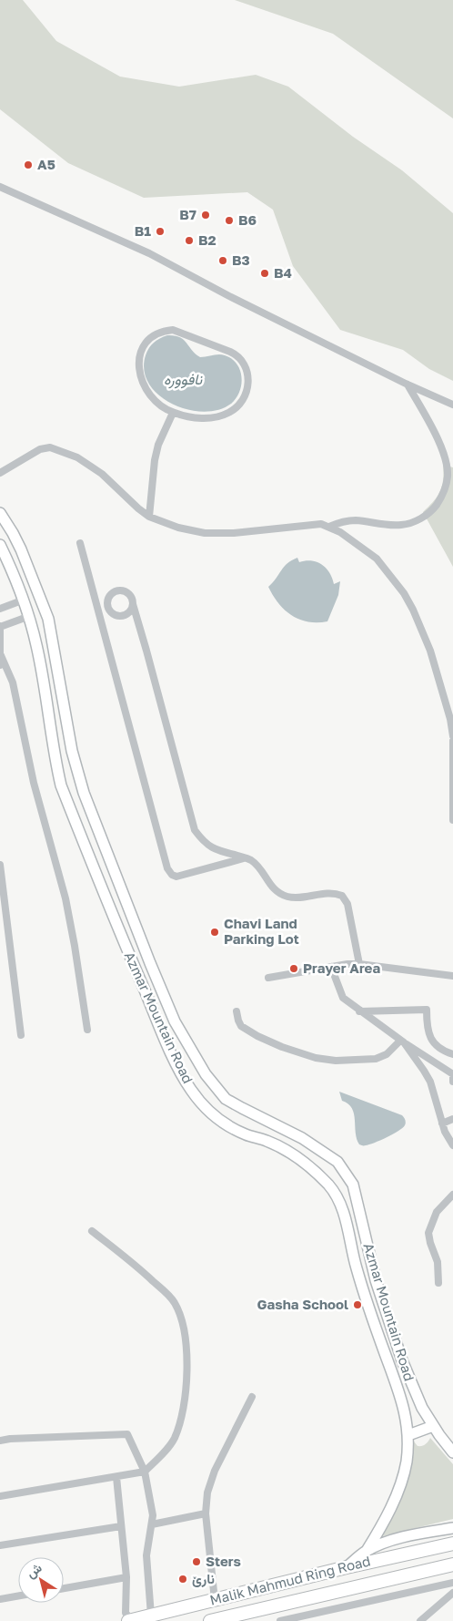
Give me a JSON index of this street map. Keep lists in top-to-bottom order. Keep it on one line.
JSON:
{"streets":{"highway":["Malik Mahmud Ring Road"],"main road":["Azmar Mountain Road"]},"water":["نافوورە"],"places":["A5","B7","B6","B1","B2","B3","B4","Chavi Land Parking Lot","Prayer Area","Gasha School","Sters","نارێ"],"north":"top left"}
